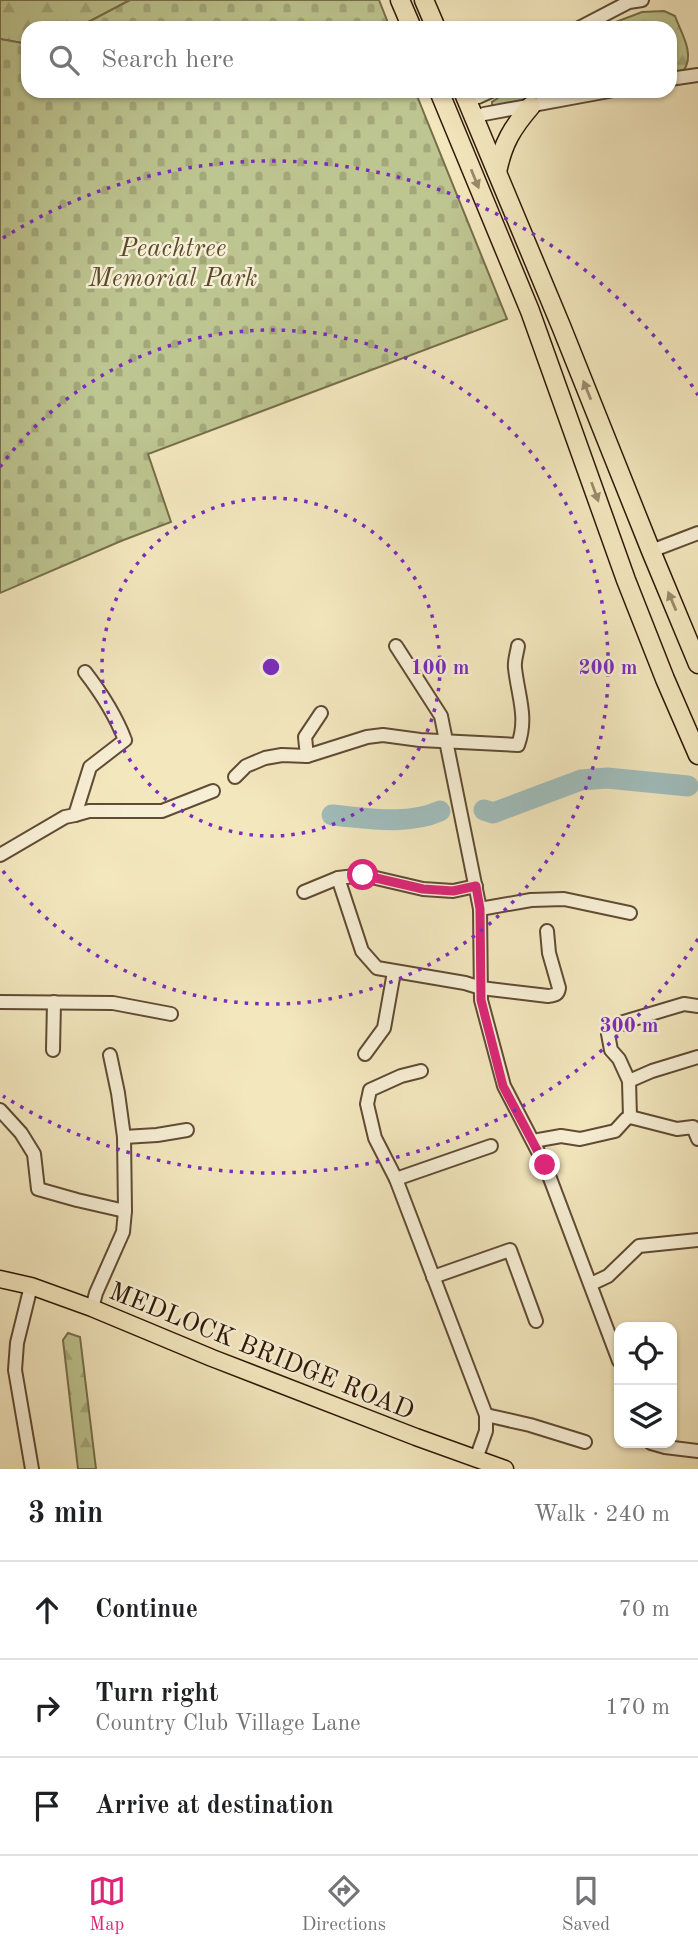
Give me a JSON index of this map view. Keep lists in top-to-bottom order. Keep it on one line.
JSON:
{"streets":{"main road":["MEDLOCK BRIDGE ROAD"]},"parks":["Peachtree Memorial Park"],"page":{"search":"Search here","heading":["3 min","Walk · 240 m"],"list":[["Continue","70 m"],["Turn right","Country Club Village Lane","170 m"],"Arrive at destination"],"nav":["Map","Directions","Saved"]},"rings":["100 m","200 m","300 m"]}
